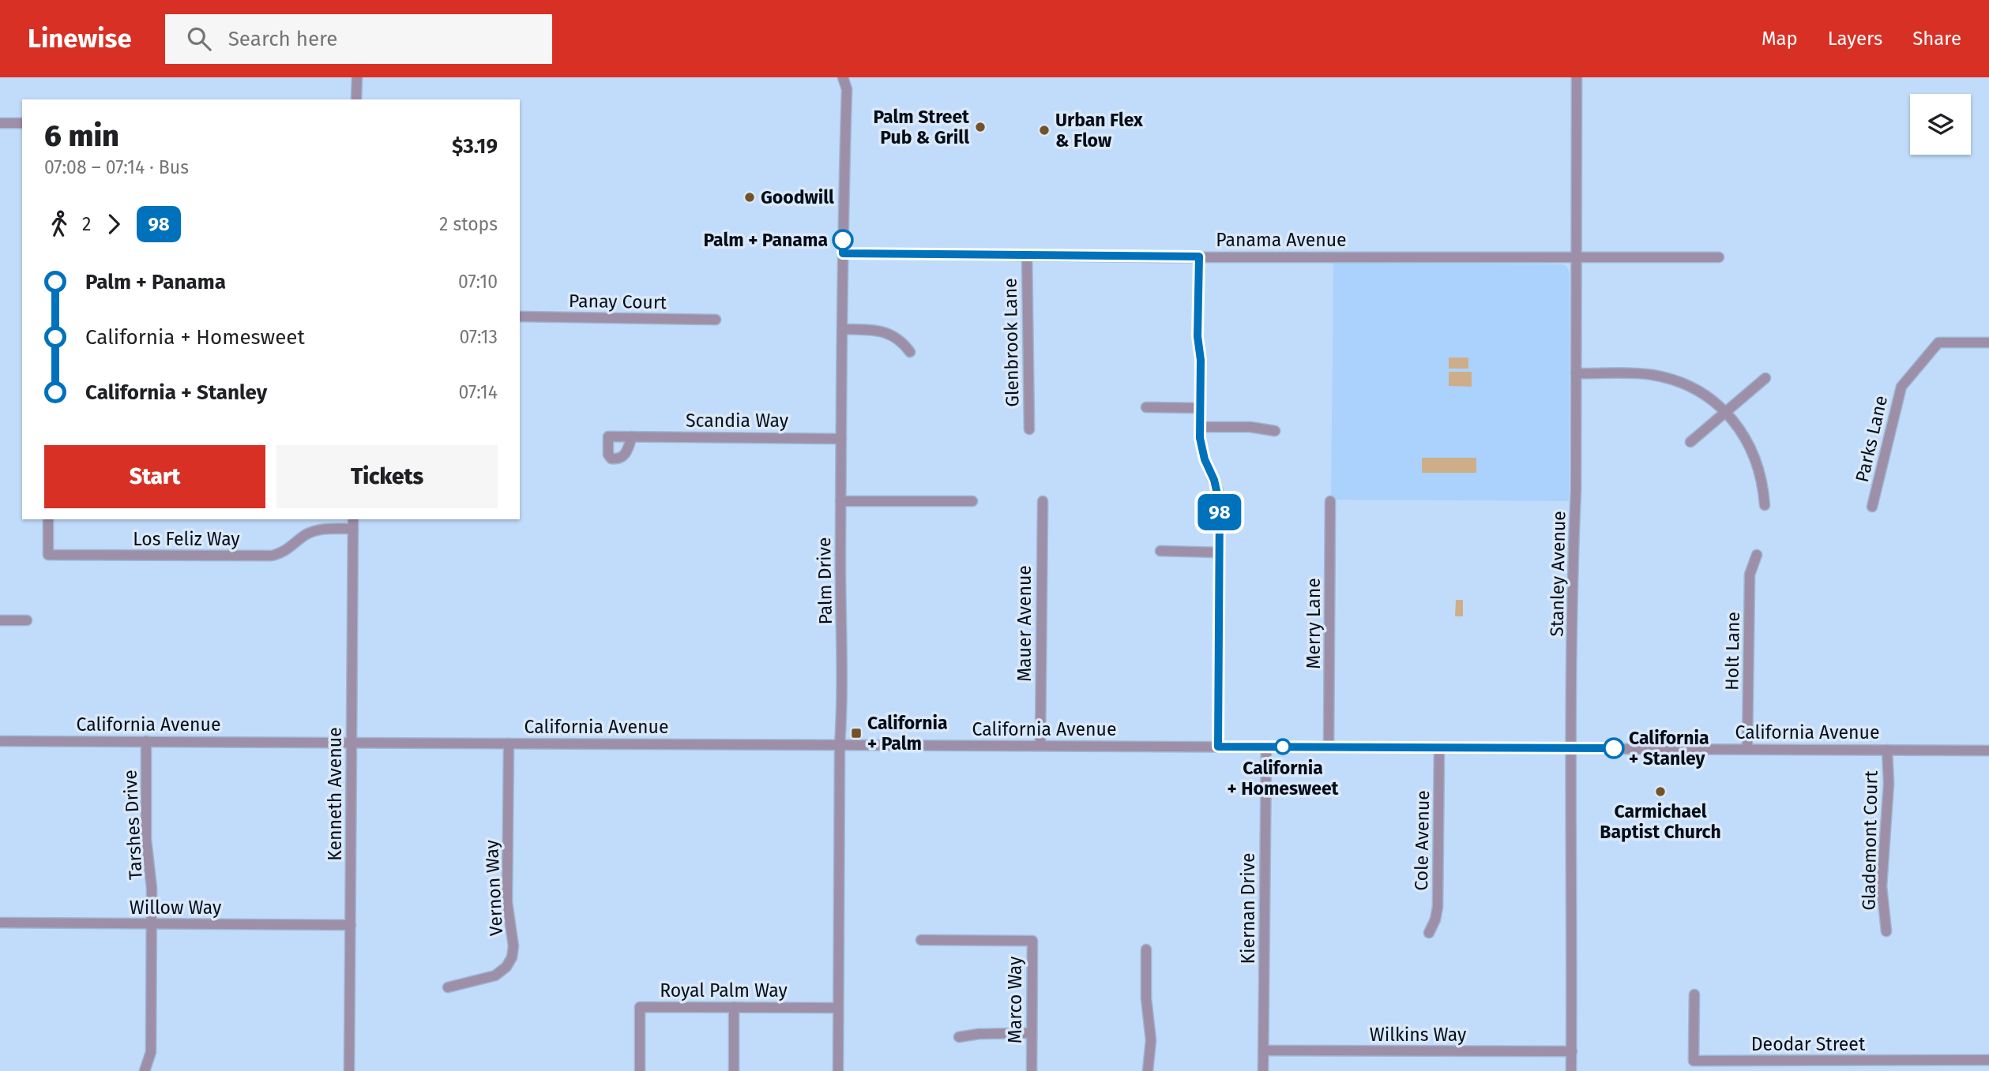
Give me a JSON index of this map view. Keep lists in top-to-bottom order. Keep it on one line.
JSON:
{"streets":{"street":["Panama Avenue","Panay Court","Glenbrook Lane","Scandia Way","Parks Lane","Los Feliz Way","Stanley Avenue","Palm Drive","Mauer Avenue","Merry Lane","Holt Lane","California Avenue","Kenneth Avenue","Tarshes Drive","Cole Avenue","Glademont Court","Vernon Way","Willow Way","Kiernan Drive","Royal Palm Way","Marco Way","Wilkins Way","Deodar Street"]},"crossings":[["Panama Avenue","Glenbrook Lane"],["Panama Avenue","Stanley Avenue"],["Panama Avenue","Palm Drive"],["Scandia Way","Palm Drive"],["Los Feliz Way","Kenneth Avenue"],["Stanley Avenue","California Avenue"],["Stanley Avenue","Wilkins Way"],["Palm Drive","California Avenue"],["Palm Drive","Royal Palm Way"],["Mauer Avenue","California Avenue"],["Merry Lane","California Avenue"],["Holt Lane","California Avenue"],["California Avenue","Kenneth Avenue"],["California Avenue","Tarshes Drive"],["California Avenue","Cole Avenue"],["California Avenue","Glademont Court"],["California Avenue","Vernon Way"],["California Avenue","Kiernan Drive"],["Kenneth Avenue","Willow Way"],["Tarshes Drive","Willow Way"],["Kiernan Drive","Wilkins Way"]],"places":{"other":["Palm Street Pub & Grill","Urban Flex & Flow","Goodwill","Palm + Panama","California + Homesweet","California + Stanley","Carmichael Baptist Church"],"transit":["California + Palm"]},"lines":["bus line 98"],"page":{"header":"Linewise","search":"Search here","nav":["Map","Layers","Share"],"on_map":"98","heading":["6 min","07:08 – 07:14 · Bus","$3.19"],"legs":["2","98","2 stops"],"list":[{"name":"Palm + Panama","value":"07:10"},{"name":"California + Homesweet","value":"07:13"},{"name":"California + Stanley","value":"07:14"}],"buttons":["Start","Tickets"]}}
